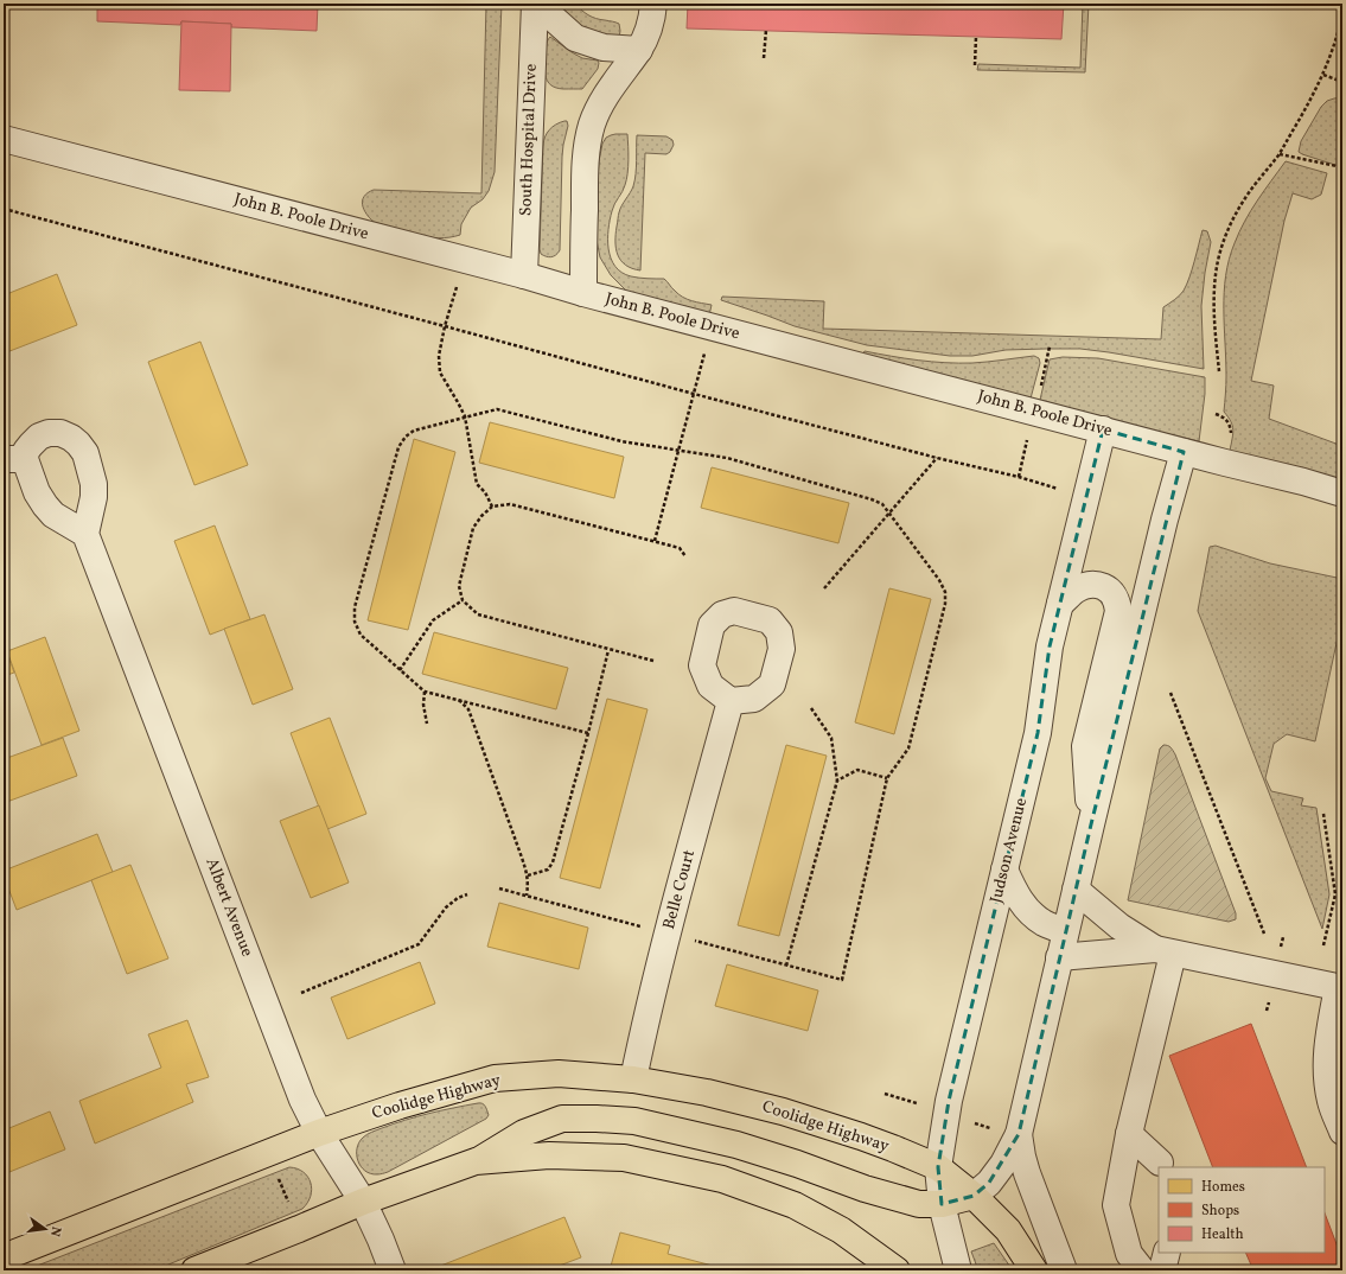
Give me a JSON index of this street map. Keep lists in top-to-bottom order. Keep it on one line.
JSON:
{"streets":{"main road":["Coolidge Highway"],"street":["South Hospital Drive","John B. Poole Drive","Judson Avenue","Belle Court","Albert Avenue"]},"crossings":[["South Hospital Drive","John B. Poole Drive"],["John B. Poole Drive","Judson Avenue"],["Judson Avenue","Coolidge Highway"],["Belle Court","Coolidge Highway"],["Albert Avenue","Coolidge Highway"]],"legend":["Homes","Shops","Health"],"north":"right"}
